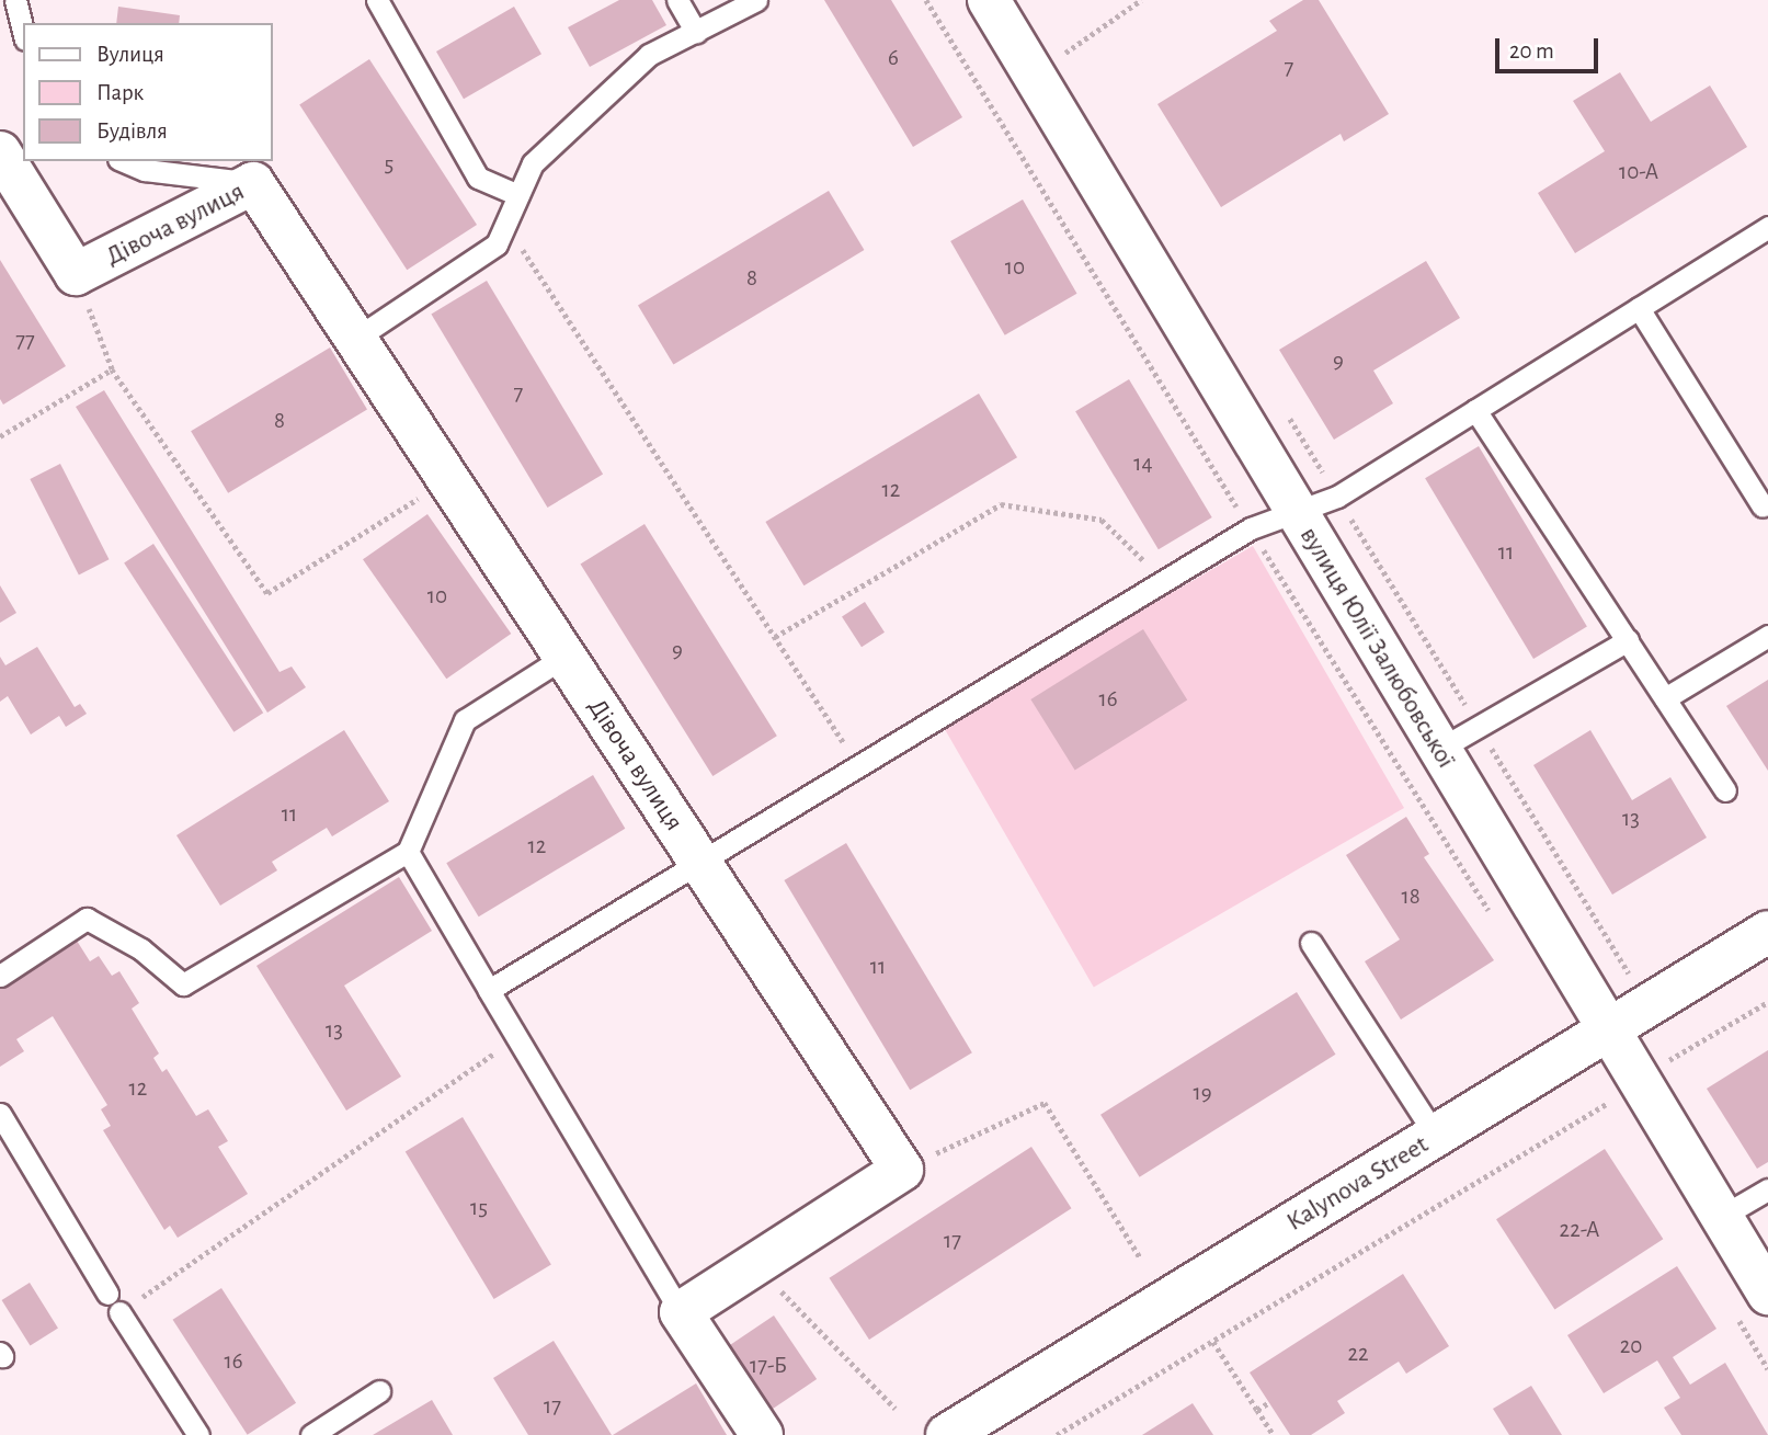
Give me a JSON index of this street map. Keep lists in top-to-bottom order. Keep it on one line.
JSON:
{"streets":{"street":["Дівоча вулиця","вулиця Юлії Залюбовської","Kalynova Street"]},"crossings":[["вулиця Юлії Залюбовської","Kalynova Street"]],"house_numbers":["6","7","5","10-А","10","8","77","9","7","8","14","12","11","10","9","16","11","13","12","18","11","13","12","19","15","22-А","17","20","22","16","17-Б","17"],"legend":["Вулиця","Парк","Будівля"],"scale_bar":"20 m"}
